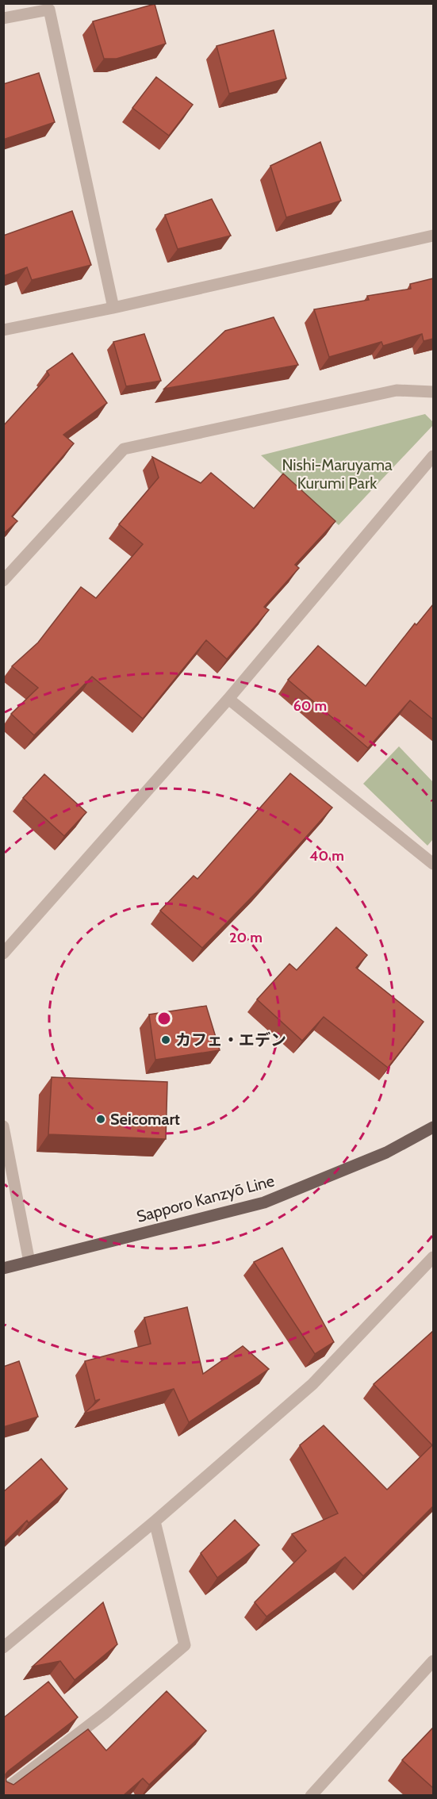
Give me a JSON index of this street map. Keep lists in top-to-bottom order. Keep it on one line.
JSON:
{"streets":{"main road":["Sapporo Kanzyō Line"]},"parks":["Nishi-Maruyama Kurumi Park"],"places":["カフェ・エデン","Seicomart"],"rings":["60 m","40 m","20 m"]}
